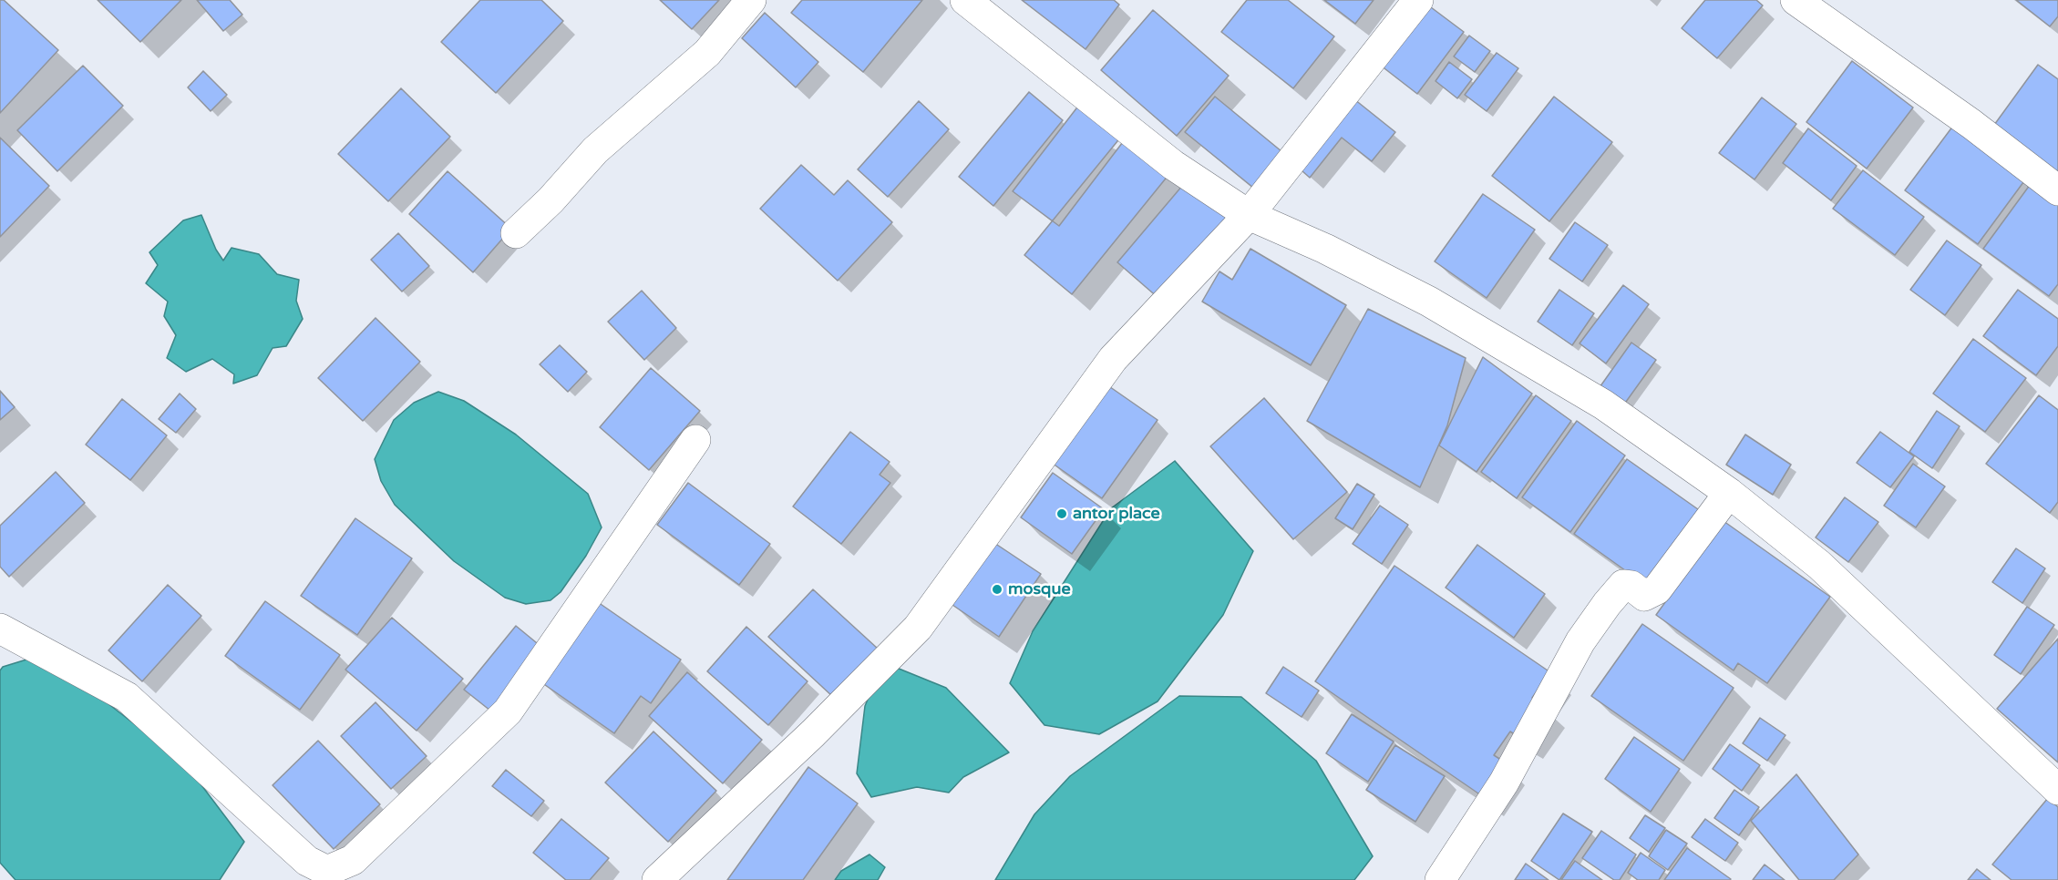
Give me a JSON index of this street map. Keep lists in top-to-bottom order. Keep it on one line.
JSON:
{"places":["antor place","mosque"]}
